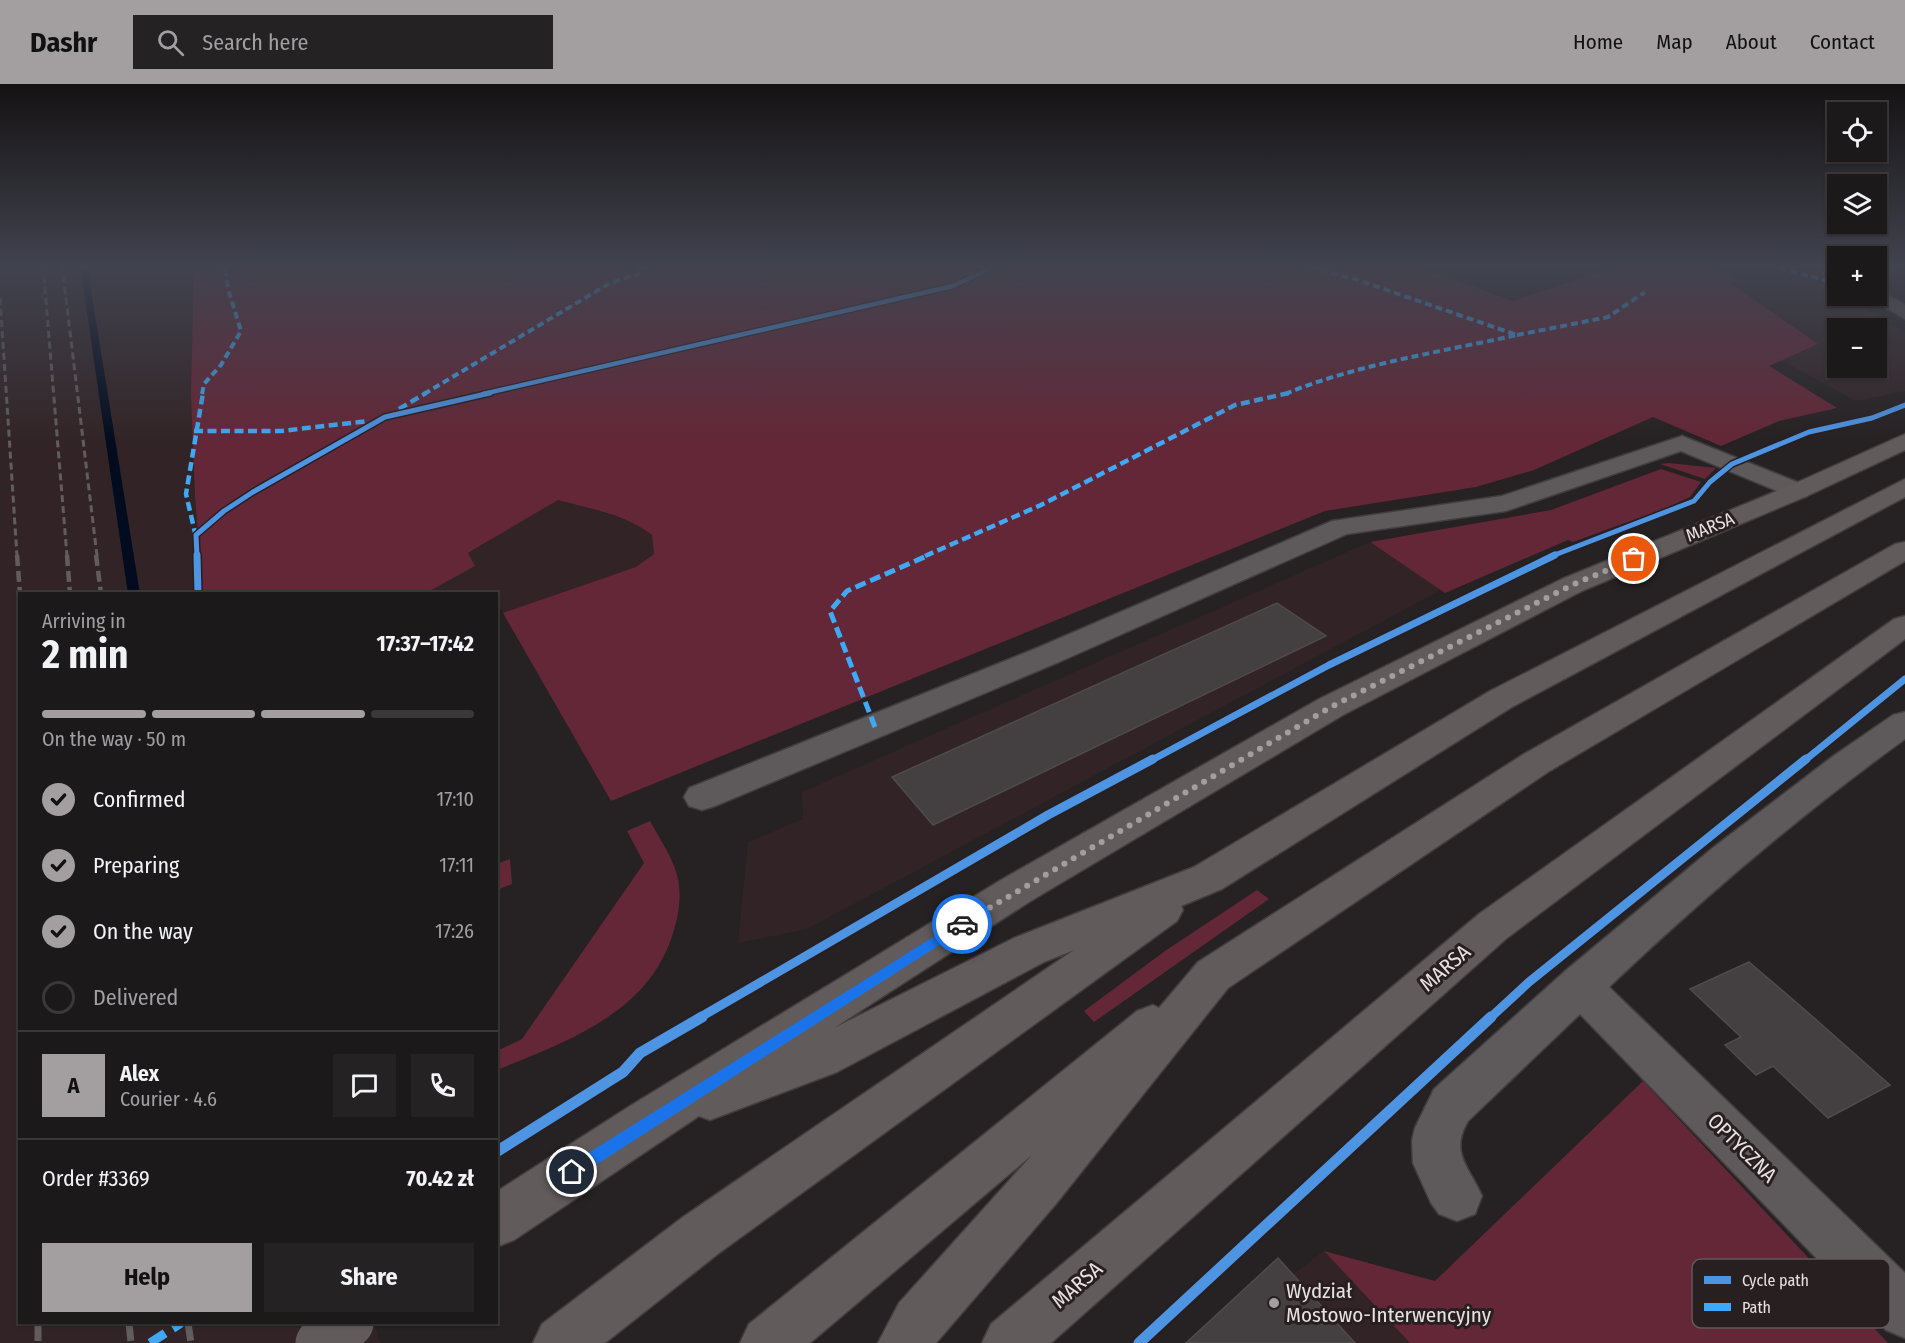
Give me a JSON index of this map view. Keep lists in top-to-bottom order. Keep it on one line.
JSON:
{"streets":{"main road":["MARSA"],"street":["OPTYCZNA"]},"places":["Wydział Mostowo-Interwencyjny"],"legend":["Cycle path","Path"],"page":{"header":"Dashr","search":"Search here","nav":["Home","Map","About","Contact"],"map_buttons":["+","−"],"heading":["2 min","Arriving in","17:37–17:42"],"panel":["Alex","Courier · 4.6","Order #3369","70.42 zł"],"bar":"On the way · 50 m","list":[["Confirmed","17:10"],["Preparing","17:11"],["On the way","17:26"],"Delivered"],"round":"A","buttons":["Help","Share"]}}
